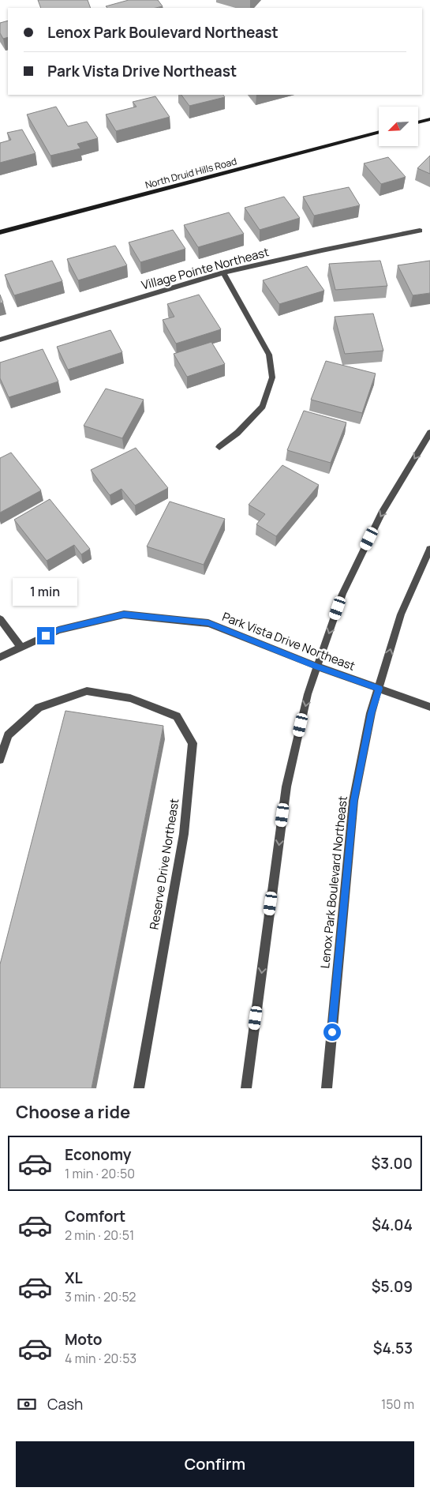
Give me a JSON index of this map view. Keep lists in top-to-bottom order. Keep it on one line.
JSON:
{"streets":{"main road":["North Druid Hills Road"],"street":["Village Pointe Northeast","Park Vista Drive Northeast","Reserve Drive Northeast","Lenox Park Boulevard Northeast"]},"crossings":[["Park Vista Drive Northeast","Lenox Park Boulevard Northeast"]],"north":"bottom left","page":{"banner":["Lenox Park Boulevard Northeast","Park Vista Drive Northeast"],"bubble":"1 min","heading":"Choose a ride","list":[{"name":"Economy","note":"1 min · 20:50","value":"$3.00"},{"name":"Comfort","note":"2 min · 20:51","value":"$4.04"},{"name":"XL","note":"3 min · 20:52","value":"$5.09"},{"name":"Moto","note":"4 min · 20:53","value":"$4.53"}],"pay":["Cash","150 m"],"buttons":"Confirm"}}
